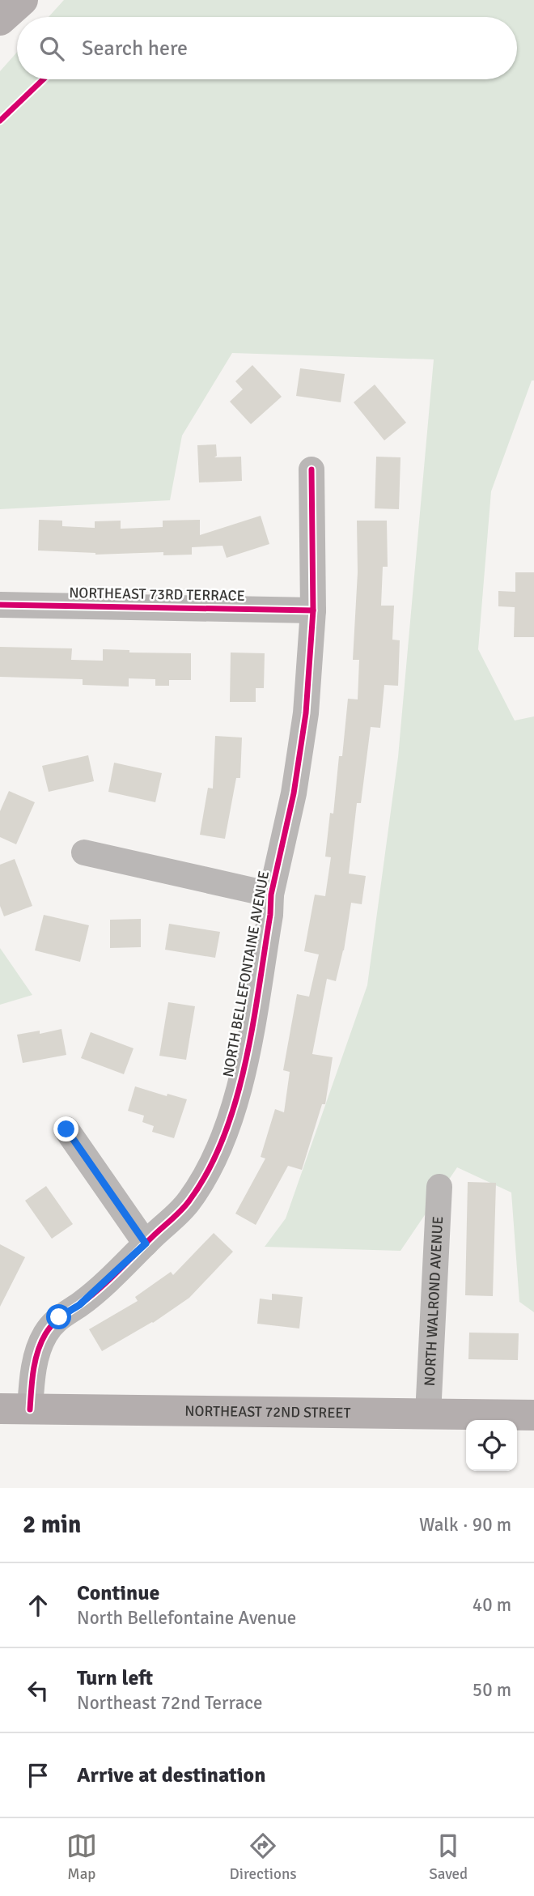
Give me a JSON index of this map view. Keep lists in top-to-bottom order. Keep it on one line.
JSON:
{"streets":{"main road":["NORTHEAST 72ND STREET"],"street":["NORTHEAST 73RD TERRACE","NORTH BELLEFONTAINE AVENUE","NORTH WALROND AVENUE"]},"crossings":[["NORTHEAST 73RD TERRACE","NORTH BELLEFONTAINE AVENUE"],["NORTH BELLEFONTAINE AVENUE","NORTHEAST 72ND STREET"],["NORTH WALROND AVENUE","NORTHEAST 72ND STREET"]],"page":{"search":"Search here","heading":["2 min","Walk · 90 m"],"list":[["Continue","North Bellefontaine Avenue","40 m"],["Turn left","Northeast 72nd Terrace","50 m"],"Arrive at destination"],"nav":["Map","Directions","Saved"]}}
